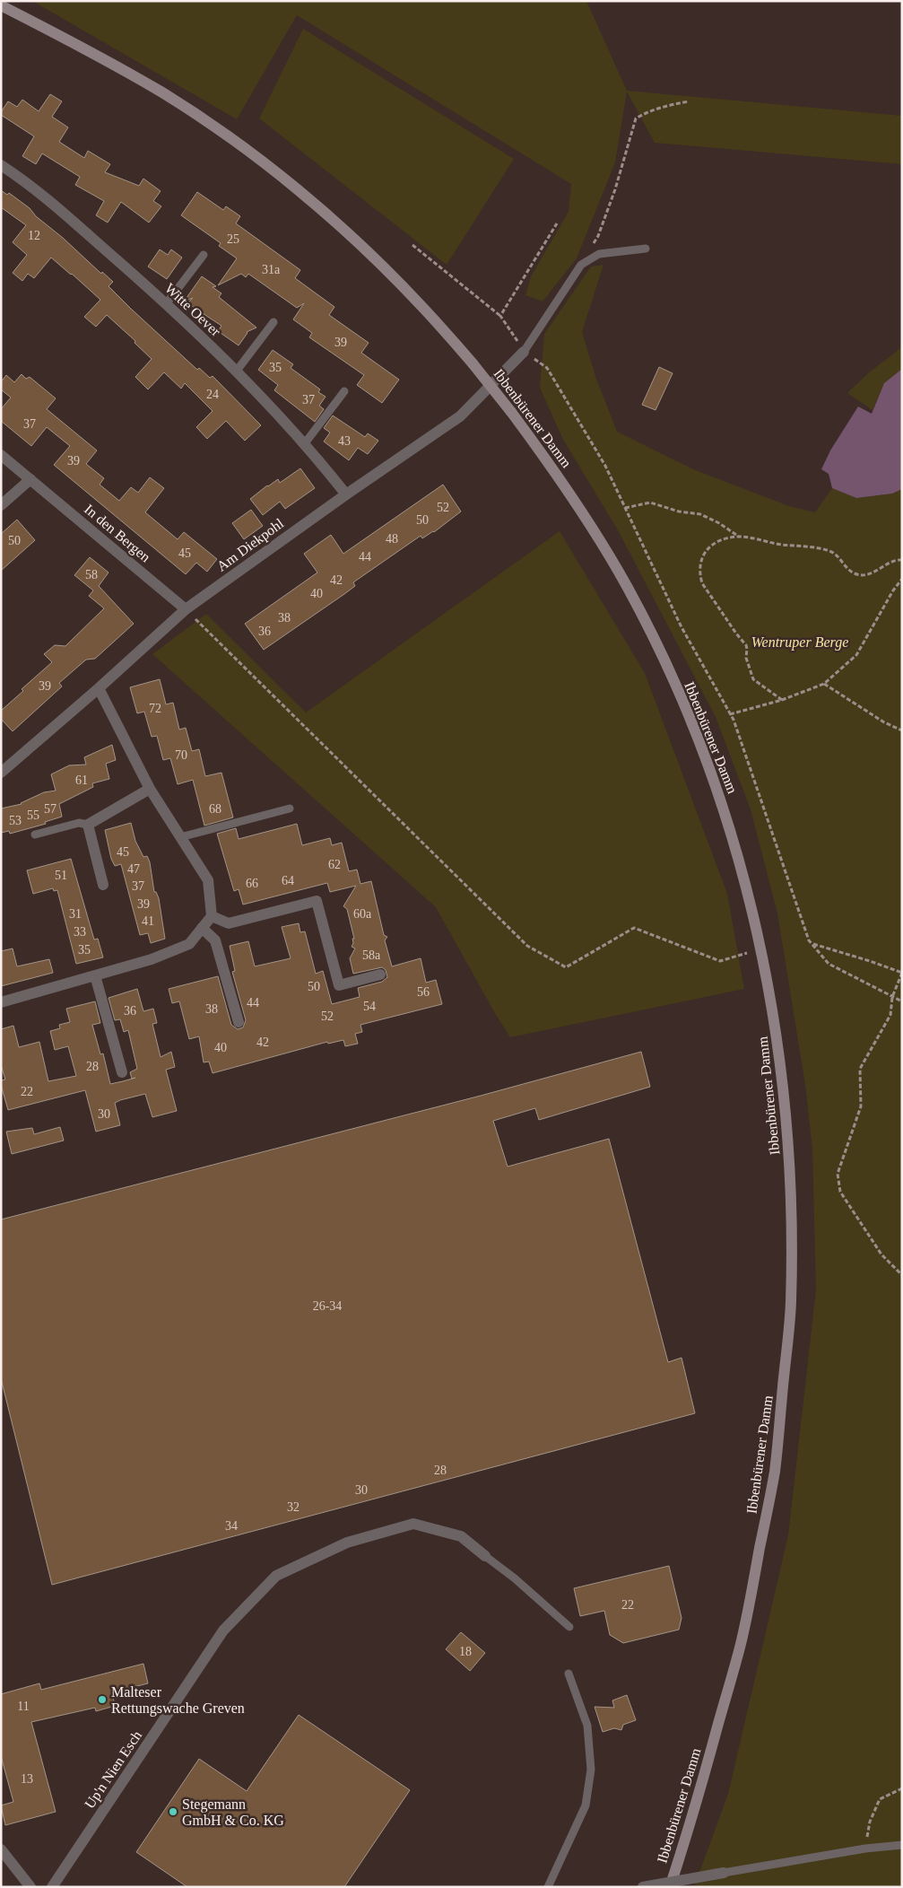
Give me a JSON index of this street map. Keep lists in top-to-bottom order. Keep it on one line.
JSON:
{"streets":{"main road":["Ibbenbürener Damm"],"street":["Witte Oever","In den Bergen","Am Diekpohl","Up'n Nien Esch"]},"crossings":[["Witte Oever","Am Diekpohl"],["In den Bergen","Am Diekpohl"]],"parks":["Wentruper Berge"],"places":["Malteser Rettungswache Greven","Stegemann GmbH & Co. KG"],"house_numbers":["12","25","31a","39","35","24","37","37","43","39","52","50","48","50","45","44","58","42","40","38","36","39","72","70","61","57","68","55","53","45","62","47","51","64","66","37","39","31","60a","41","33","35","58a","50","56","44","54","38","36","52","42","40","28","22","30","26-34","28","30","32","34","22","18","11","13"]}
